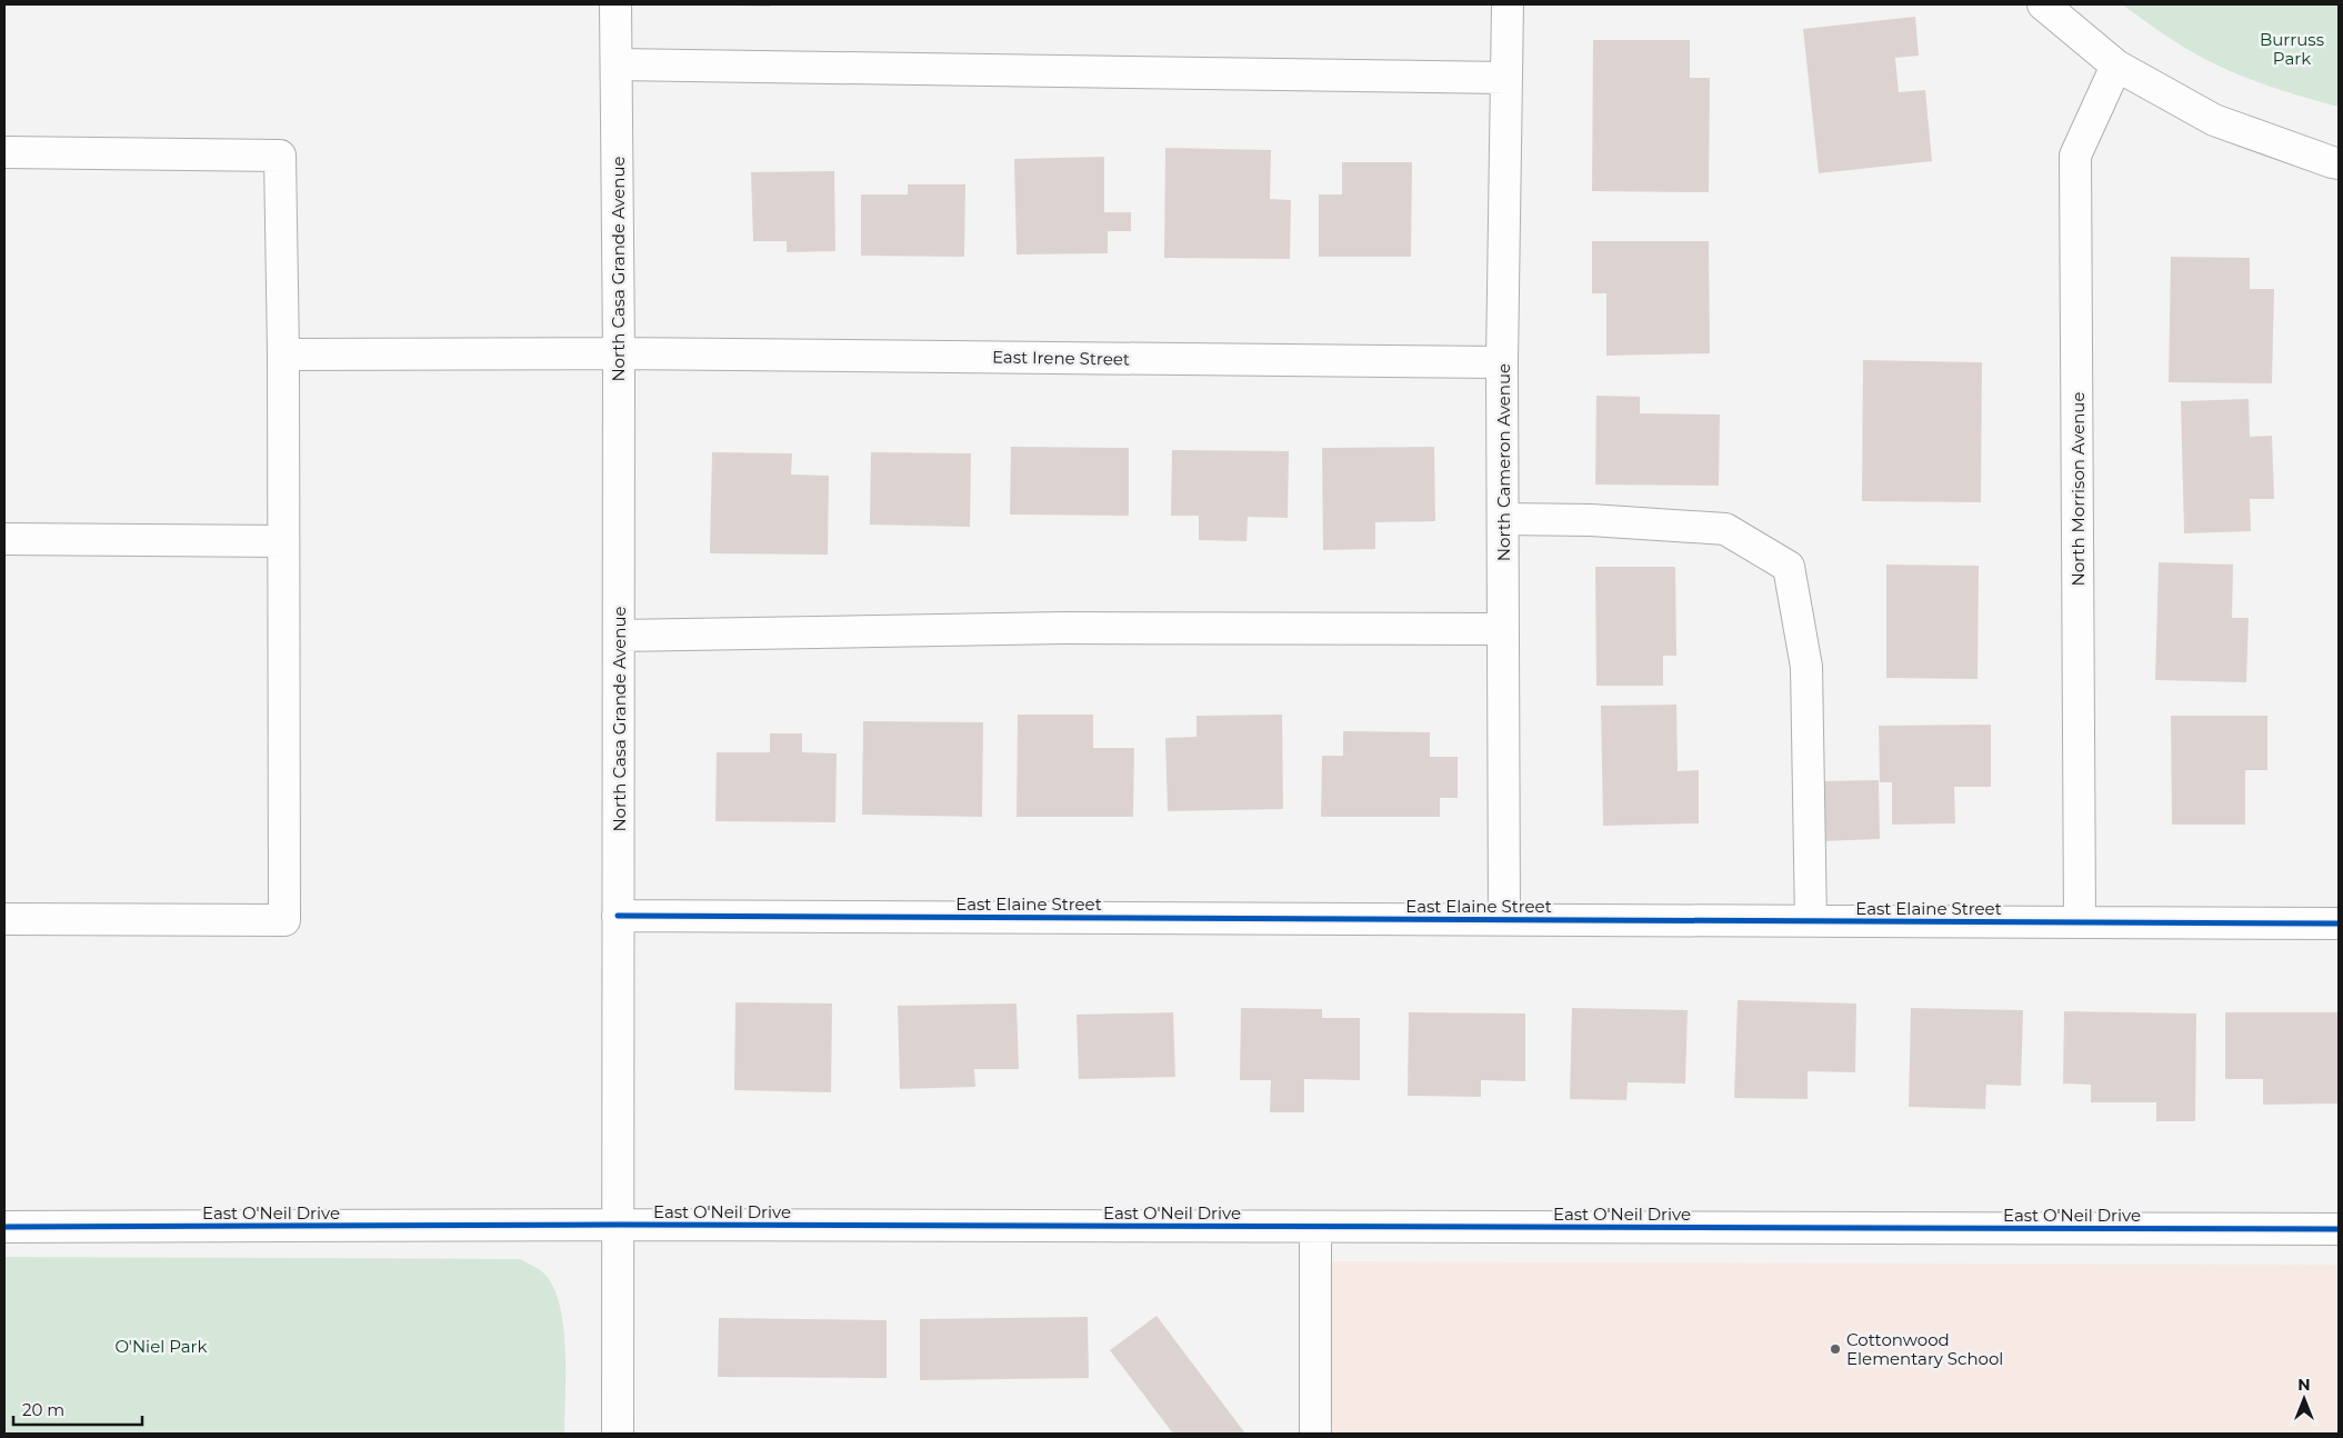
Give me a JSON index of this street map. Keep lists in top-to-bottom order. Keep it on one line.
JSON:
{"streets":{"street":["North Casa Grande Avenue","East Irene Street","North Cameron Avenue","North Morrison Avenue","East Elaine Street","East O'Neil Drive"]},"crossings":[["North Casa Grande Avenue","East Irene Street"],["North Casa Grande Avenue","East Elaine Street"],["North Casa Grande Avenue","East O'Neil Drive"],["East Irene Street","North Cameron Avenue"],["North Cameron Avenue","East Elaine Street"],["North Morrison Avenue","East Elaine Street"]],"parks":["Burruss Park","O'Niel Park"],"places":["Cottonwood Elementary School"],"scale_bar":"20 m","north":"top"}
